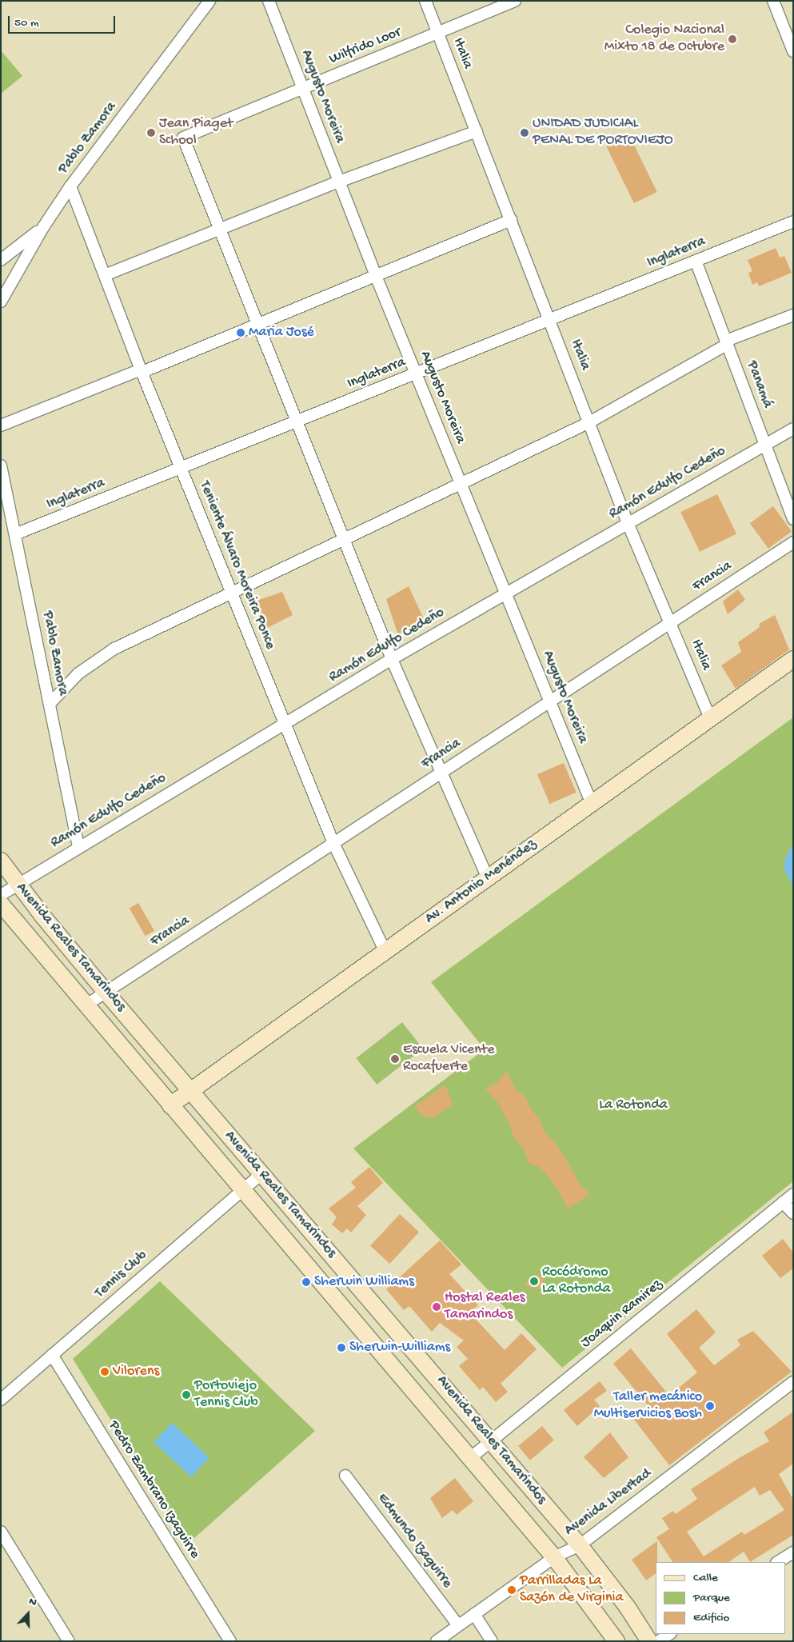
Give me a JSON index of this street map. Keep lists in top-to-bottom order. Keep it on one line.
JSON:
{"streets":{"main road":["Av. Antonio Menéndez","Avenida Reales Tamarindos"],"street":["Wilfrido Loor","Italia","Augusto Moreira","Pablo Zamora","Inglaterra","Panamá","Ramón Edulfo Cedeño","Teniente Álvaro Moreira Ponce","Francia","Tennis Club","Joaquin Ramirez","Pedro Zambrano Izaguirre","Avenida Libertad","Edmundo Izaguirre"]},"crossings":[["Wilfrido Loor","Italia"],["Wilfrido Loor","Augusto Moreira"],["Italia","Inglaterra"],["Italia","Ramón Edulfo Cedeño"],["Italia","Francia"],["Italia","Av. Antonio Menéndez"],["Augusto Moreira","Inglaterra"],["Augusto Moreira","Ramón Edulfo Cedeño"],["Augusto Moreira","Francia"],["Augusto Moreira","Av. Antonio Menéndez"],["Pablo Zamora","Inglaterra"],["Pablo Zamora","Ramón Edulfo Cedeño"],["Pablo Zamora","Teniente Álvaro Moreira Ponce"],["Inglaterra","Panamá"],["Inglaterra","Teniente Álvaro Moreira Ponce"],["Panamá","Ramón Edulfo Cedeño"],["Ramón Edulfo Cedeño","Teniente Álvaro Moreira Ponce"],["Ramón Edulfo Cedeño","Avenida Reales Tamarindos"],["Teniente Álvaro Moreira Ponce","Francia"],["Teniente Álvaro Moreira Ponce","Av. Antonio Menéndez"],["Francia","Avenida Reales Tamarindos"],["Av. Antonio Menéndez","Avenida Reales Tamarindos"],["Avenida Reales Tamarindos","Tennis Club"],["Avenida Reales Tamarindos","Joaquin Ramirez"],["Avenida Reales Tamarindos","Avenida Libertad"],["Tennis Club","Pedro Zambrano Izaguirre"],["Avenida Libertad","Edmundo Izaguirre"]],"parks":["La Rotonda"],"places":["Colegio Nacional Mixto 18 de Octubre","Jean Piaget School","UNIDAD JUDICIAL PENAL DE PORTOVIEJO","Maria José","Escuela Vicente Rocafuerte","Rocódromo La Rotonda","Sherwin Williams","Hostal Reales Tamarindos","Sherwin-Williams","Vilorens","Portoviejo Tennis Club","Taller mecánico Multiservicios Bosh","Parrilladas La Sazón de Virginia"],"legend":["Calle","Parque","Edificio"],"scale_bar":"50 m","north":"top"}
